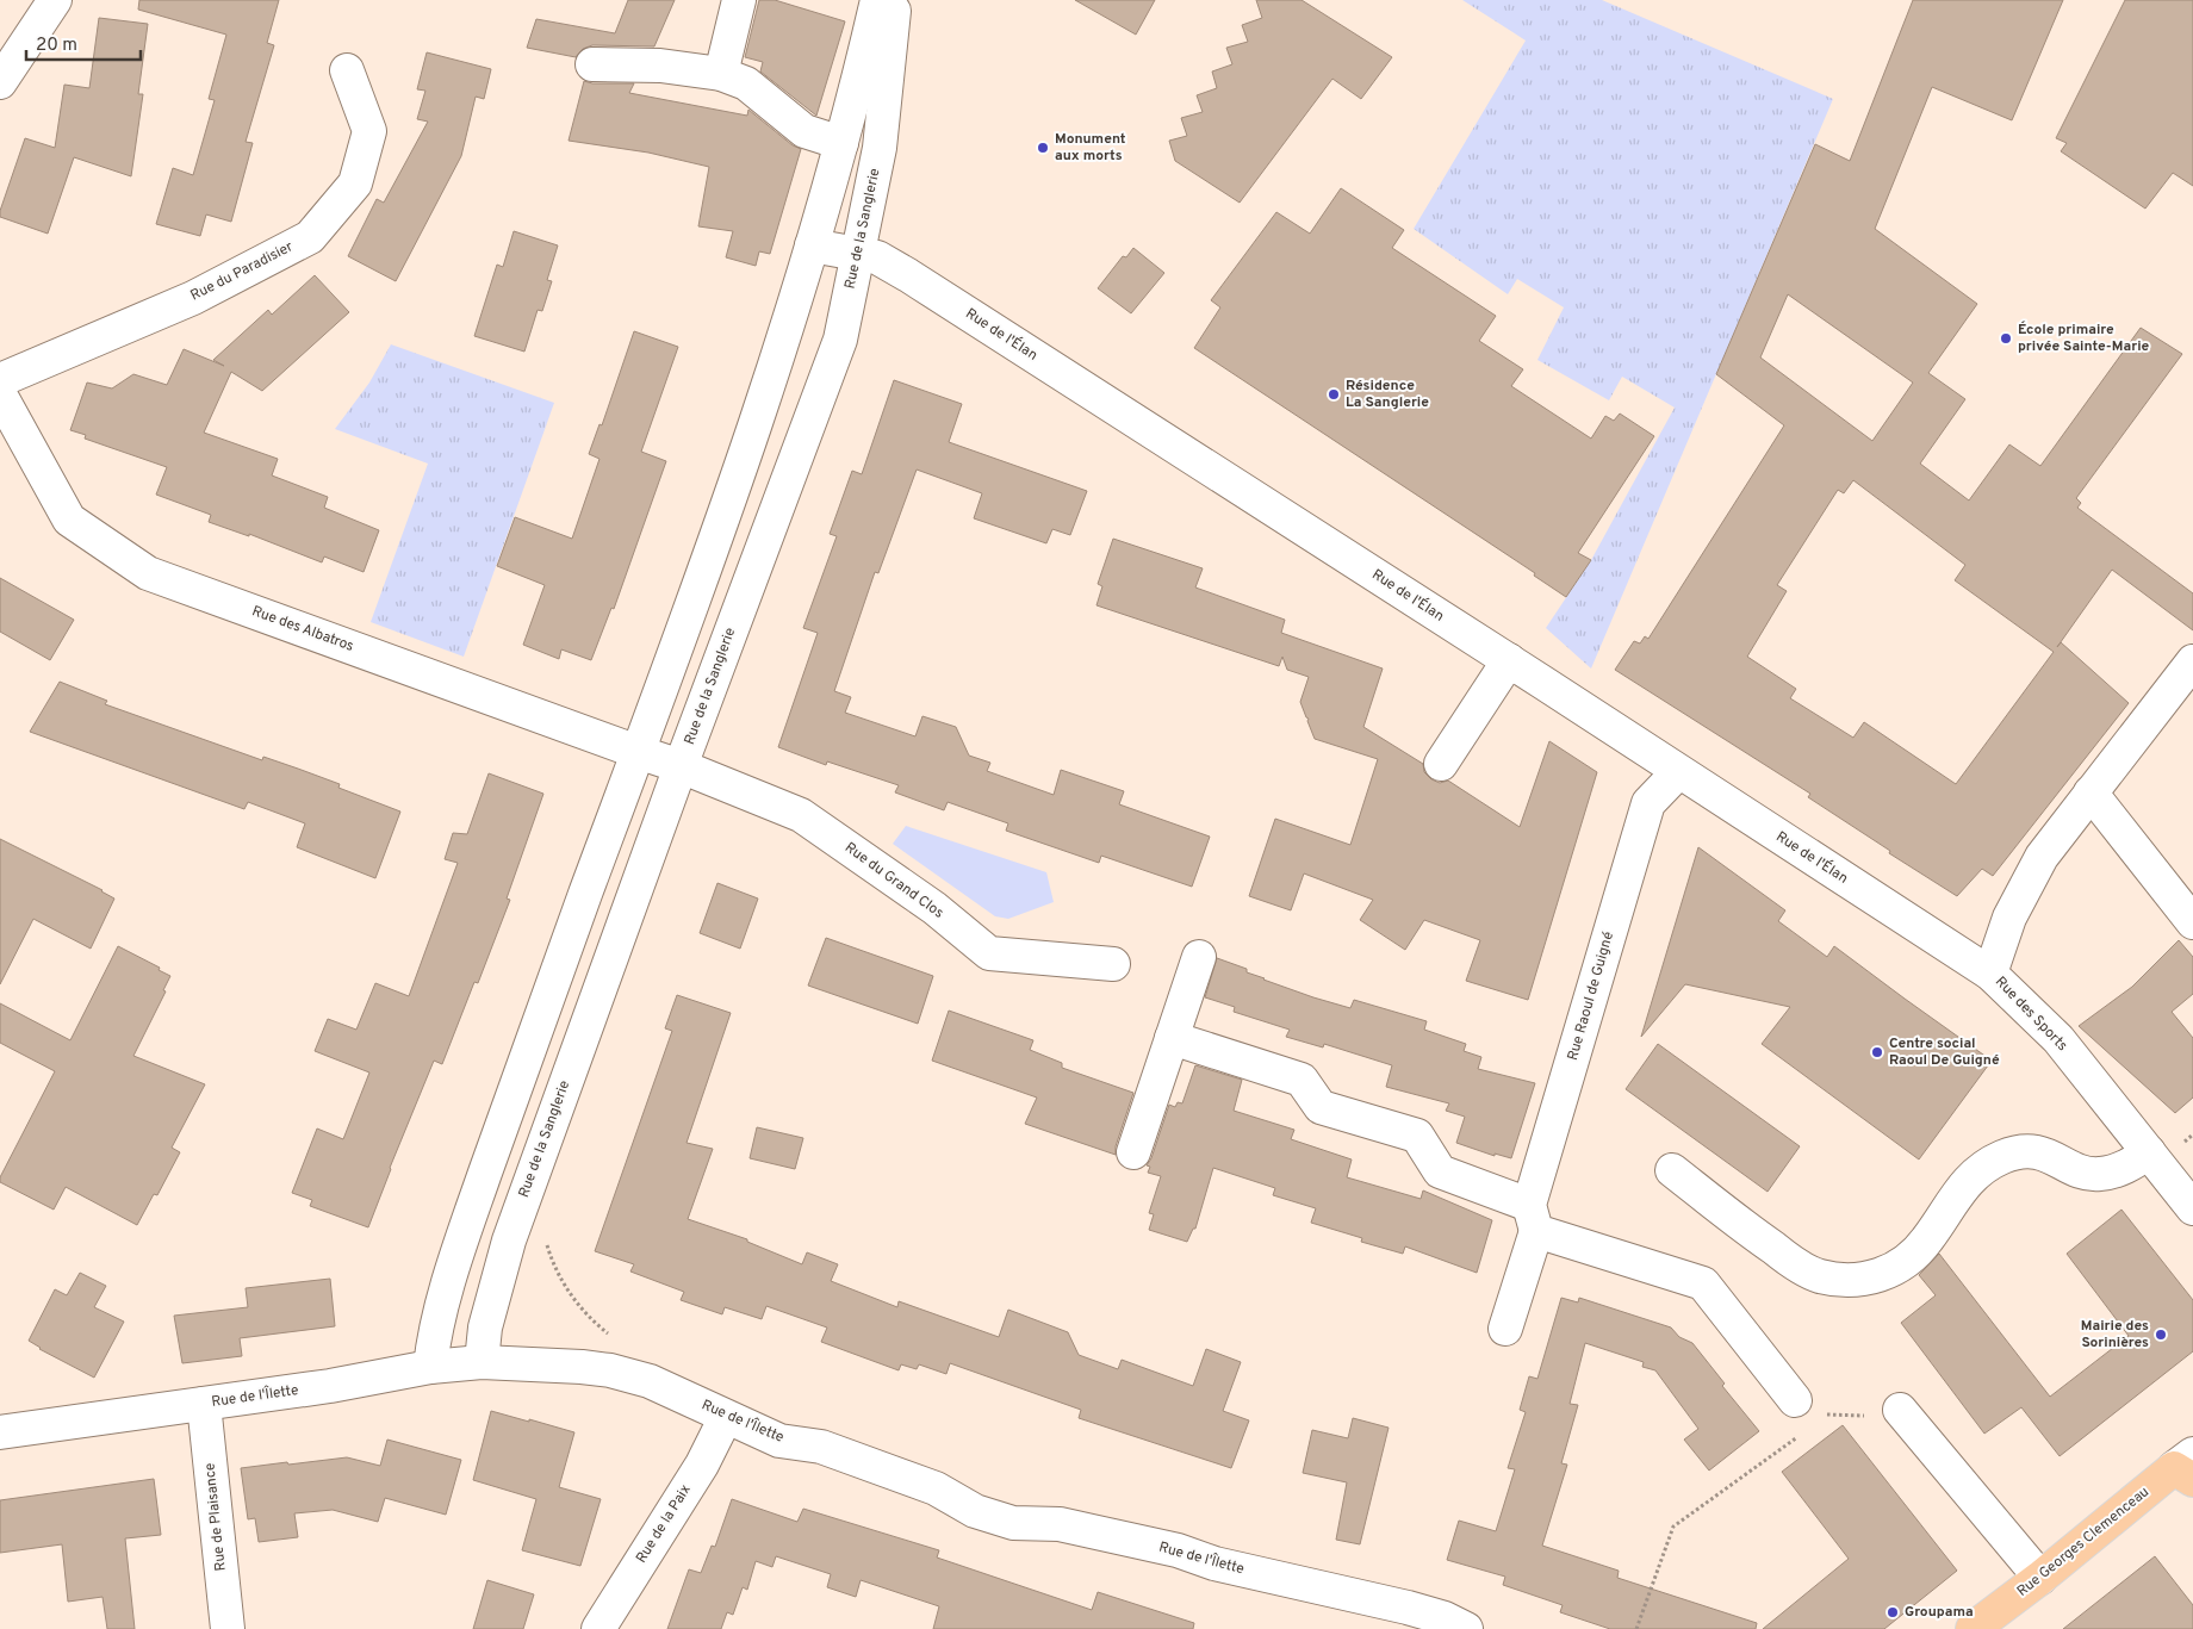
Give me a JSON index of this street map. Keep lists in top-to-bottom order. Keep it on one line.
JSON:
{"streets":{"main road":["Rue Georges Clemenceau"],"street":["Rue de la Sanglerie","Rue du Paradisier","Rue de l'Élan","Rue des Albatros","Rue du Grand Clos","Rue Raoul de Guigné","Rue des Sports","Rue de l'Îlette","Rue de Plaisance","Rue de la Paix"]},"crossings":[["Rue de la Sanglerie","Rue de l'Élan"],["Rue de la Sanglerie","Rue des Albatros"],["Rue de la Sanglerie","Rue du Grand Clos"],["Rue de la Sanglerie","Rue de l'Îlette"],["Rue de l'Élan","Rue Raoul de Guigné"],["Rue de l'Élan","Rue des Sports"],["Rue des Albatros","Rue du Grand Clos"],["Rue de l'Îlette","Rue de Plaisance"],["Rue de l'Îlette","Rue de la Paix"]],"places":["Monument aux morts","École primaire privée Sainte-Marie","Résidence La Sanglerie","Centre social Raoul De Guigné","Mairie des Sorinières","Groupama"],"scale_bar":"20 m"}
